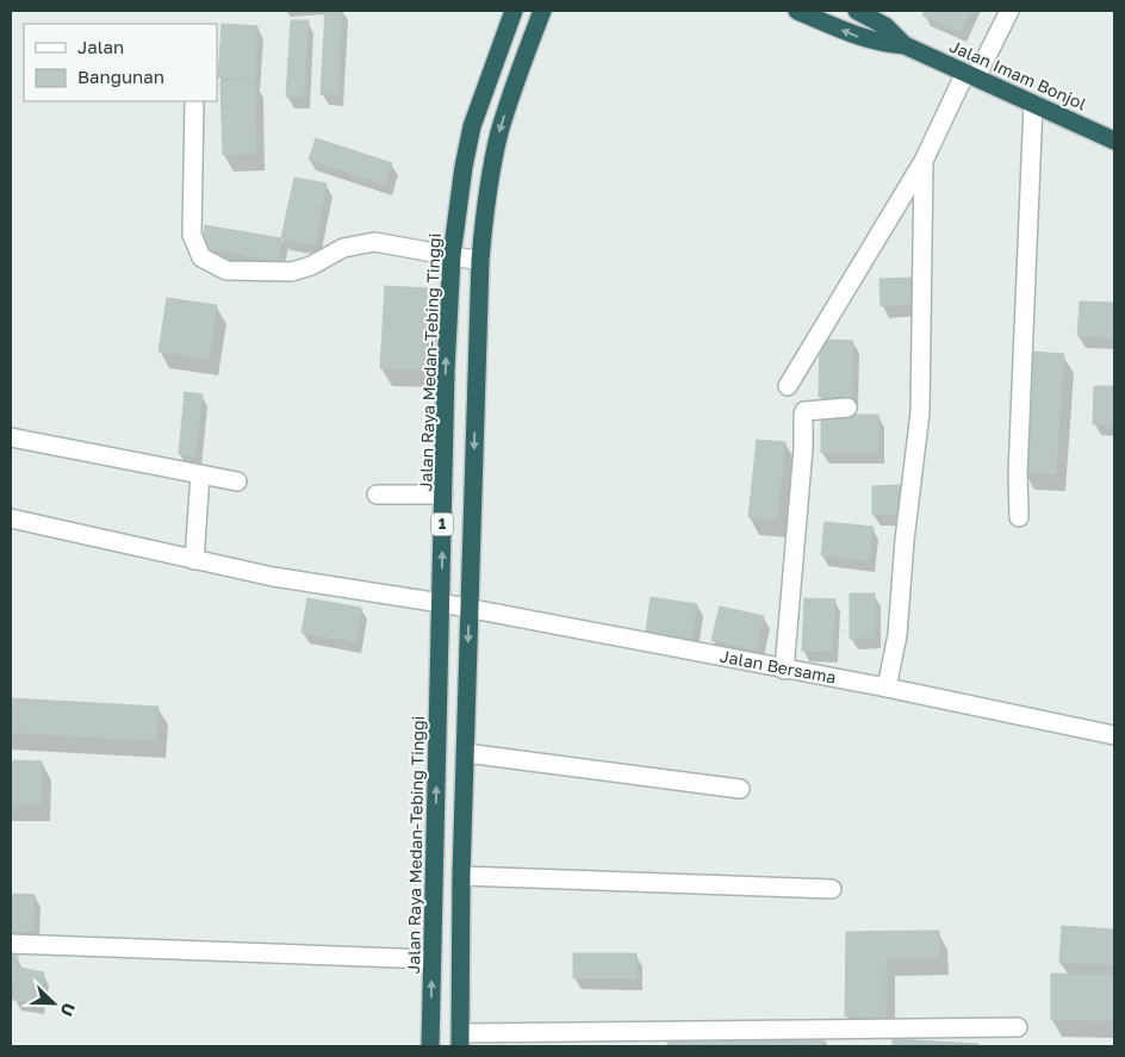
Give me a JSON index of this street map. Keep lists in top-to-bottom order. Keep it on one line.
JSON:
{"streets":{"highway":["Jalan Imam Bonjol","Jalan Raya Medan-Tebing Tinggi","1"],"street":["Jalan Bersama"]},"crossings":[["Jalan Raya Medan-Tebing Tinggi","Jalan Bersama"],["1","Jalan Bersama"]],"legend":["Jalan","Bangunan"],"north":"bottom right"}
